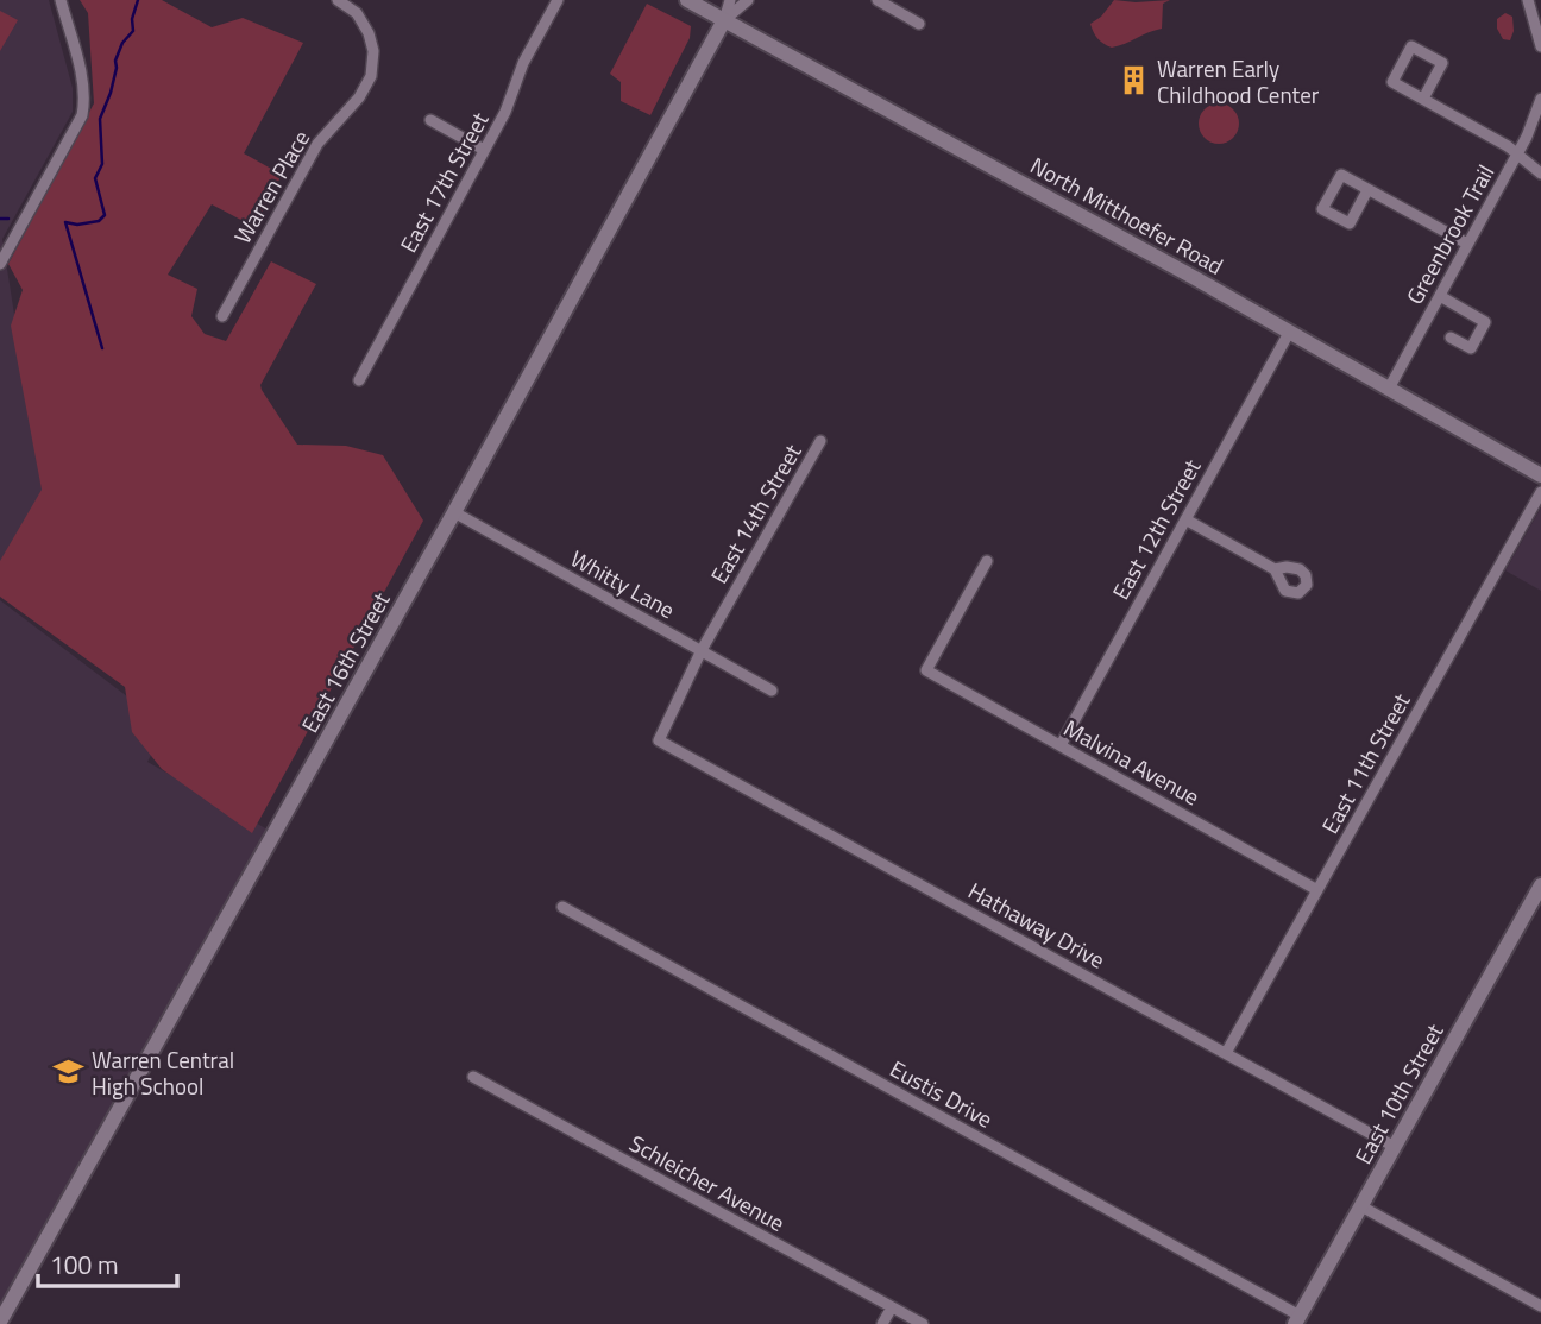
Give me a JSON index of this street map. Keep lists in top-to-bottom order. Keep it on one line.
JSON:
{"streets":{"street":["East 17th Street","Warren Place","North Mitthoefer Road","Greenbrook Trail","East 14th Street","East 12th Street","Whitty Lane","East 16th Street","Malvina Avenue","East 11th Street","Hathaway Drive","Eustis Drive","East 10th Street","Schleicher Avenue"]},"crossings":[["North Mitthoefer Road","Greenbrook Trail"],["North Mitthoefer Road","East 12th Street"],["North Mitthoefer Road","East 16th Street"],["East 14th Street","Whitty Lane"],["East 14th Street","Hathaway Drive"],["East 12th Street","Malvina Avenue"],["Whitty Lane","East 16th Street"],["Malvina Avenue","East 11th Street"],["East 11th Street","Hathaway Drive"],["Hathaway Drive","East 10th Street"],["Eustis Drive","East 10th Street"]],"places":{"building":["Warren Early Childhood Center"],"school or university":["Warren Central High School"]},"scale_bar":"100 m"}
